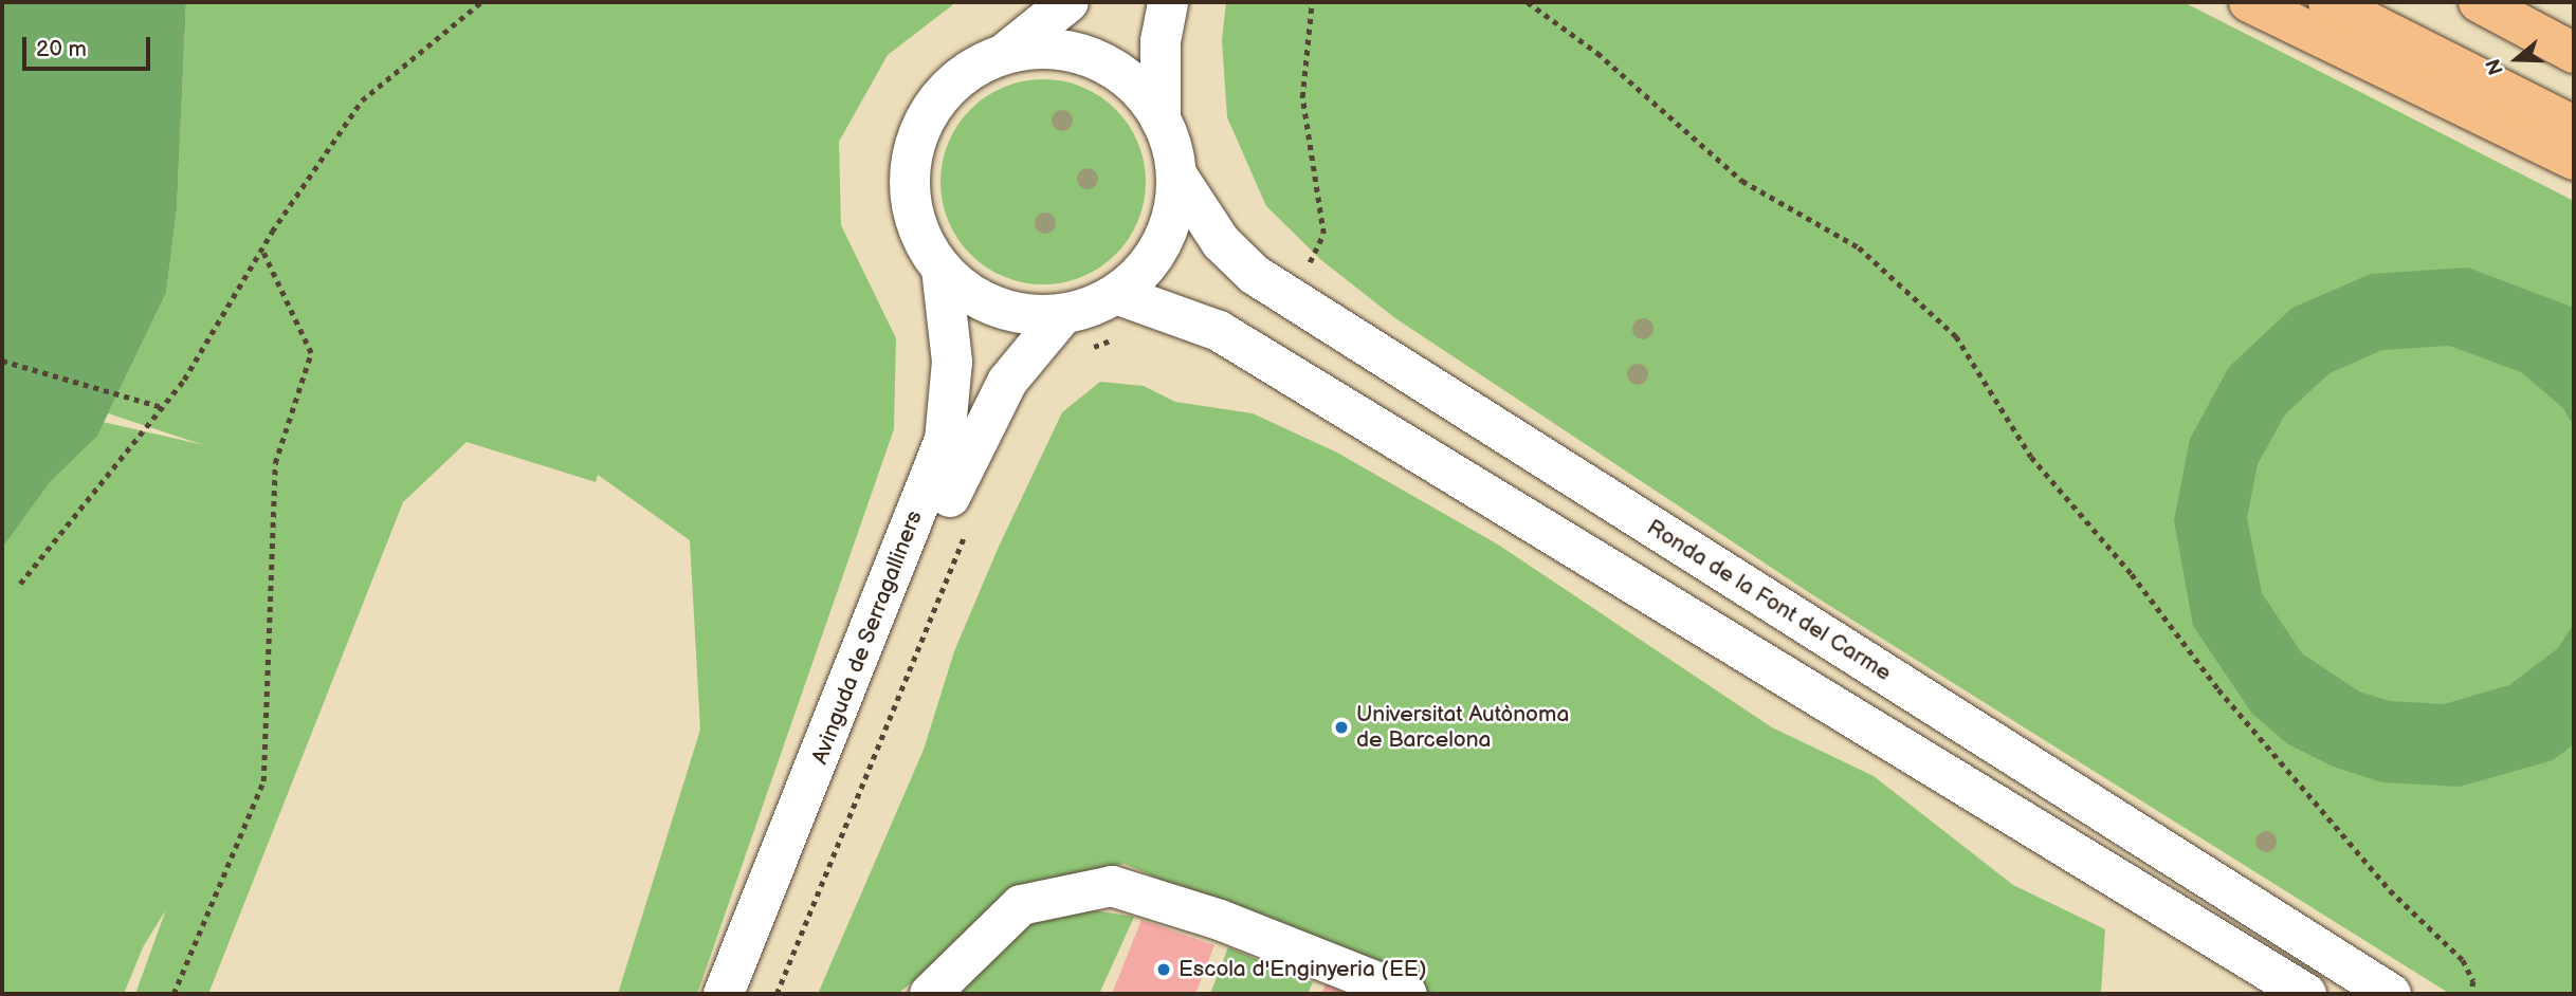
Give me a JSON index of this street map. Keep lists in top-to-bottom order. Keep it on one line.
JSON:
{"streets":{"street":["Ronda de la Font del Carme","Avinguda de Serragalliners"]},"places":["Universitat Autònoma de Barcelona","Escola d'Enginyeria (EE)"],"scale_bar":"20 m","north":"left"}
